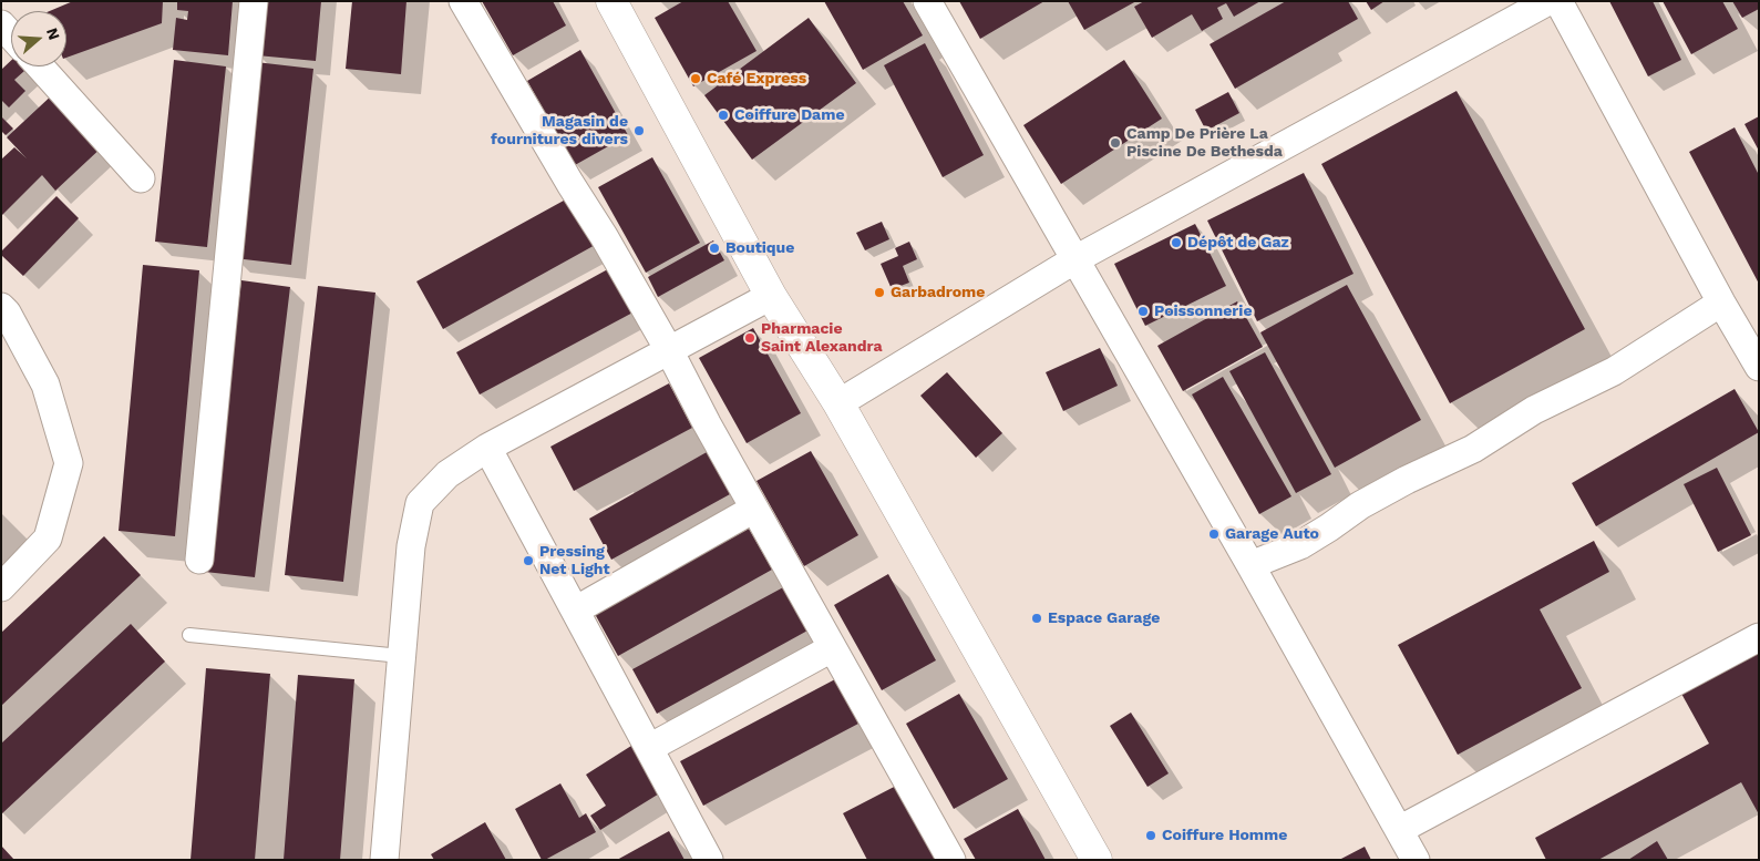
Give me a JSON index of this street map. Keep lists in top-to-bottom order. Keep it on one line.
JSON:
{"places":["Café Express","Coiffure Dame","Magasin de fournitures divers","Camp De Prière La Piscine De Bethesda","Dépôt de Gaz","Boutique","Garbadrome","Poissonnerie","Pharmacie Saint Alexandra","Garage Auto","Pressing Net Light","Espace Garage","Coiffure Homme"],"north":"right"}
